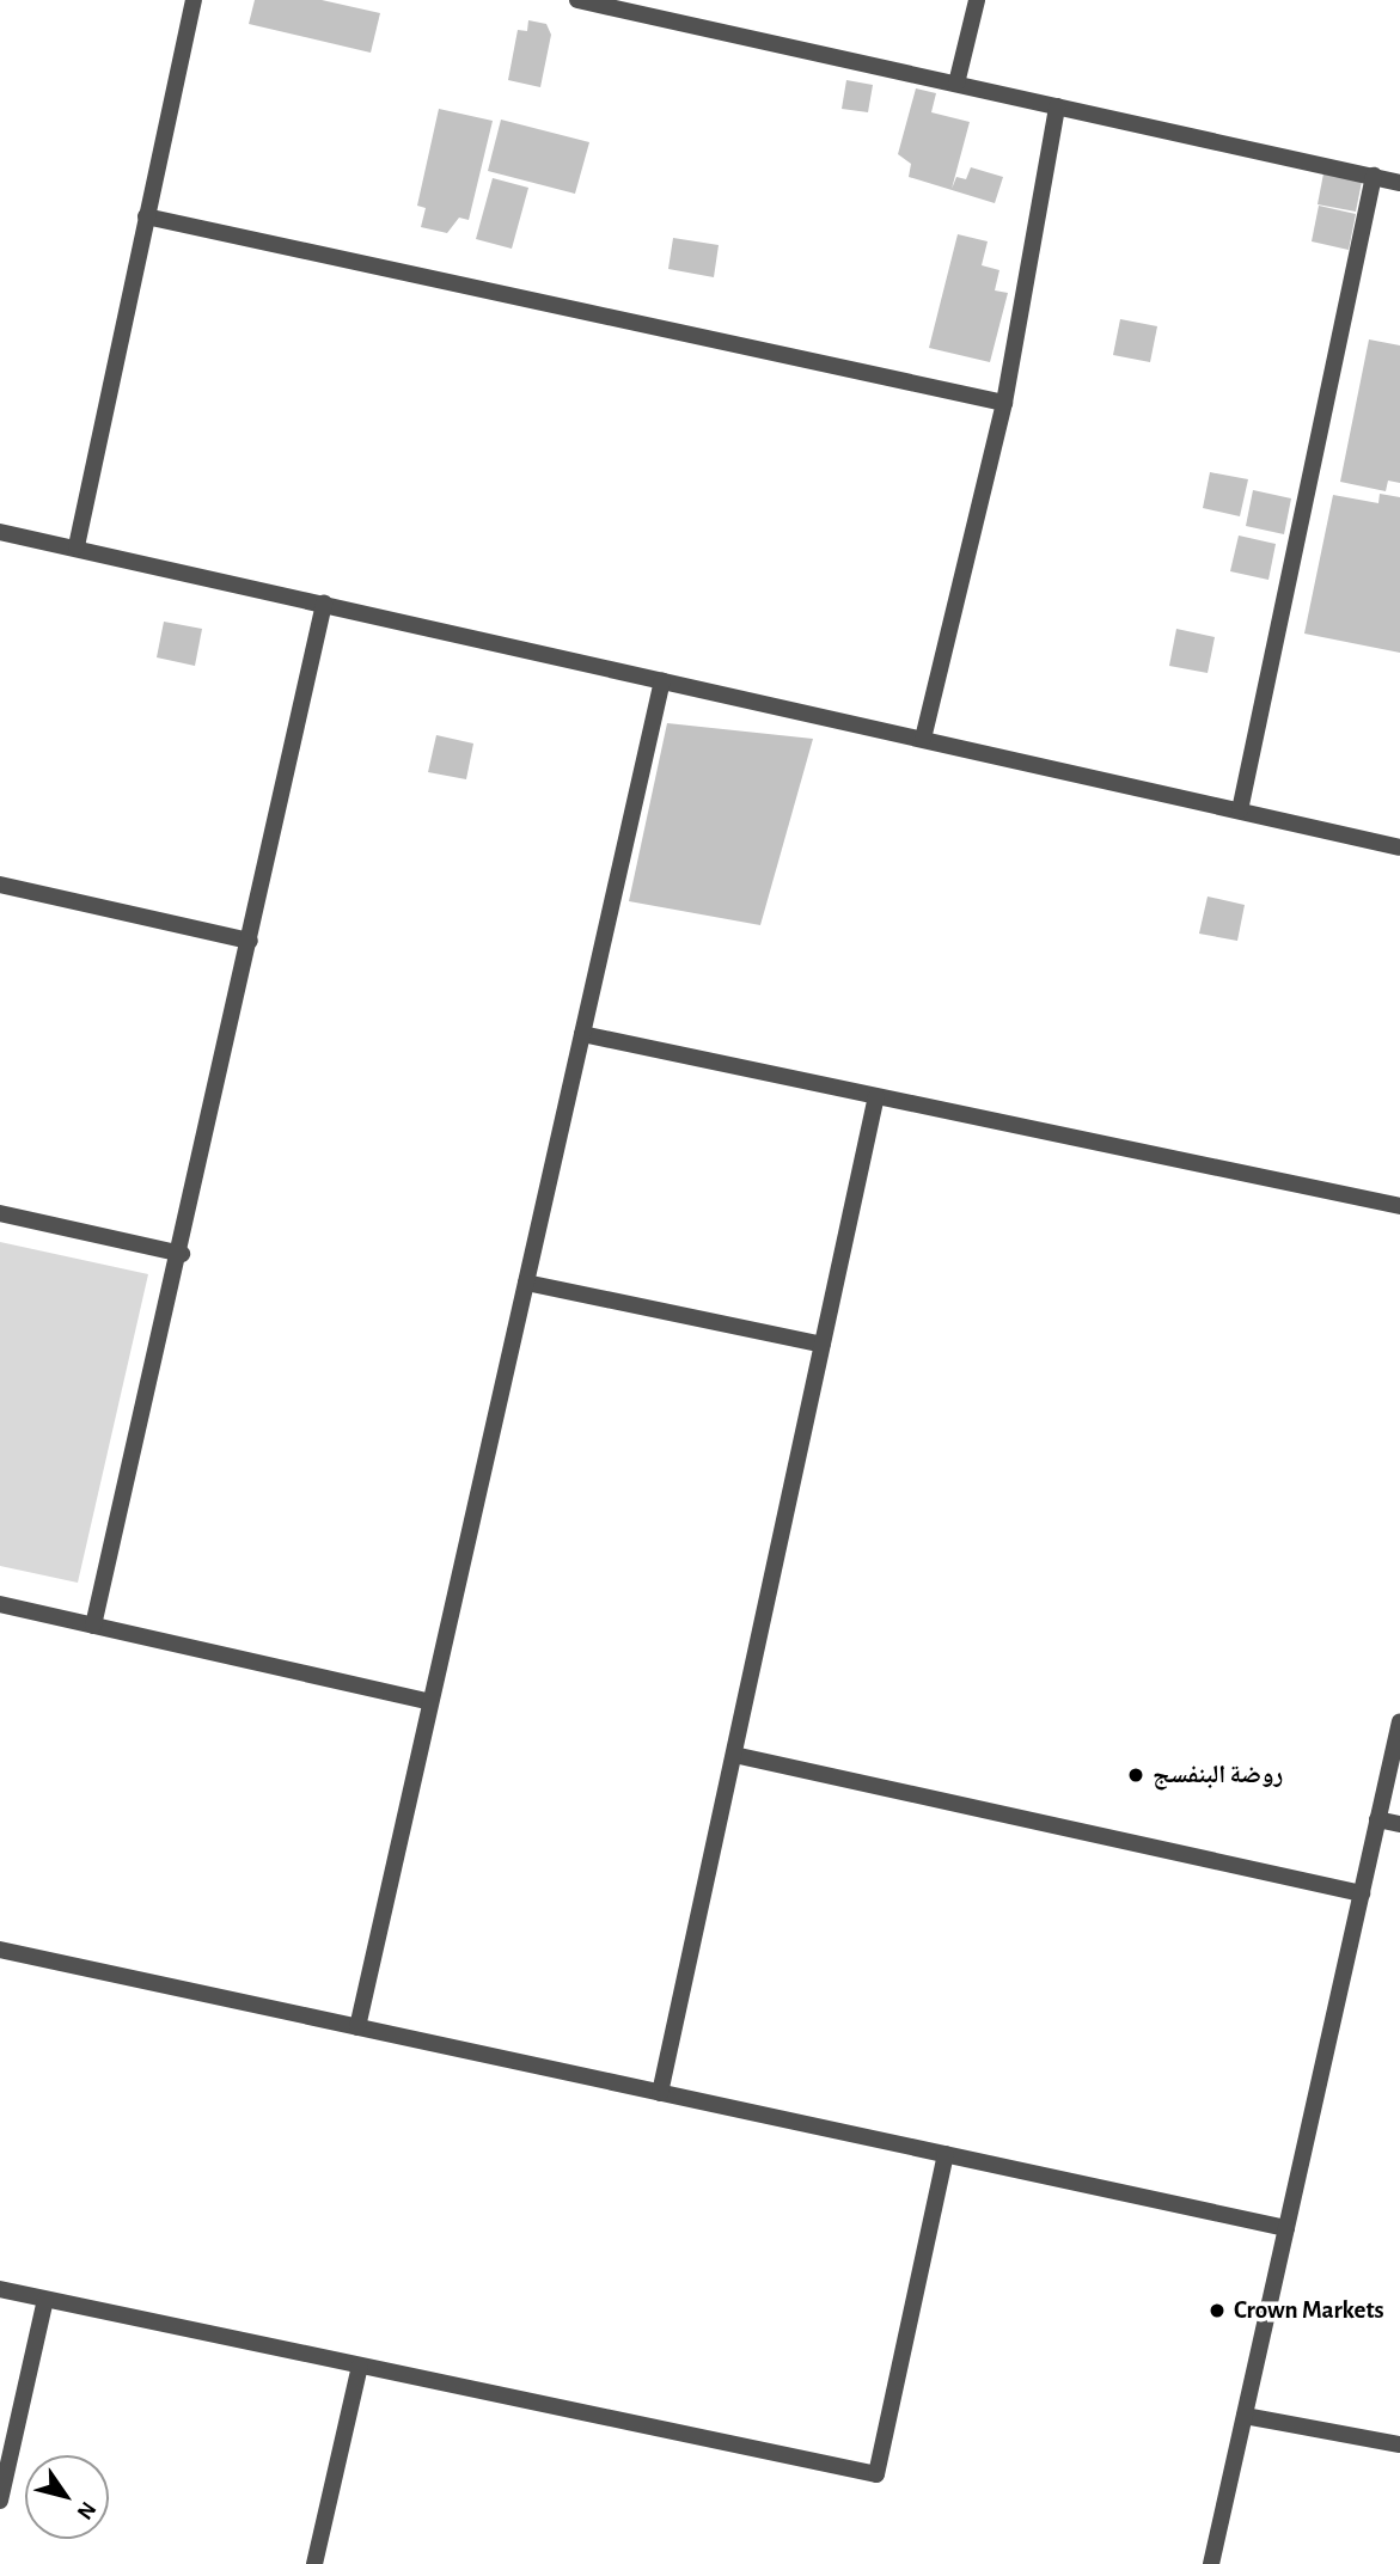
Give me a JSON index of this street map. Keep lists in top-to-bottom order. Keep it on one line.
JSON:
{"places":["روضة البنفسج","Crown Markets"],"north":"bottom right"}
